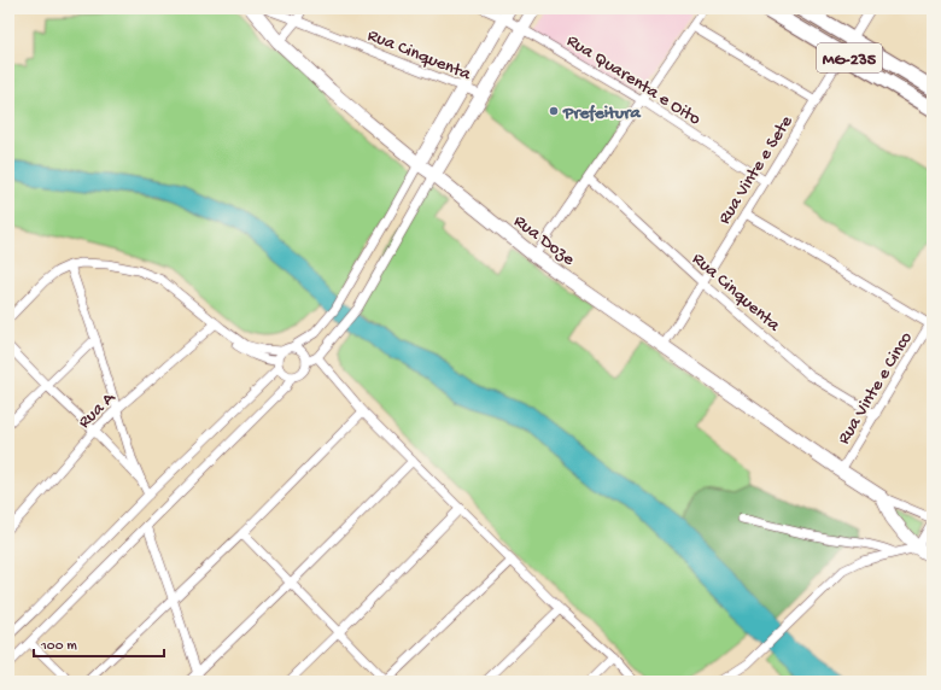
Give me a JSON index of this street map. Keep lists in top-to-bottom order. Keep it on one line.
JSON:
{"streets":{"main road":["MG-235"],"street":["Rua Cinquenta","Rua Quarenta e Oito","Rua Vinte e Sete","Rua Doze","Rua Vinte e Cinco","Rua A"]},"crossings":[["Rua Cinquenta","Rua Vinte e Sete"],["Rua Cinquenta","Rua Vinte e Cinco"],["MG-235","Rua Vinte e Sete"],["Rua Quarenta e Oito","Rua Vinte e Sete"],["Rua Vinte e Sete","Rua Doze"],["Rua Doze","Rua Vinte e Cinco"]],"places":["Prefeitura"],"scale_bar":"100 m"}
